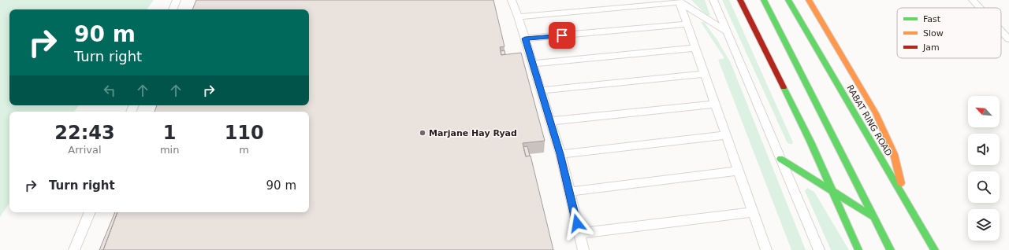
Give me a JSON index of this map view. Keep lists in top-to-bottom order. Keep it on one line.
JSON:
{"streets":{"highway":["RABAT RING ROAD"]},"places":["Marjane Hay Ryad"],"legend":["Fast","Slow","Jam"],"north":"top left","page":{"turn":["90 m","Turn right"],"eta":["22:43","Arrival","1","min","110","m"],"list":[{"name":"Turn right","value":"90 m"}]}}
